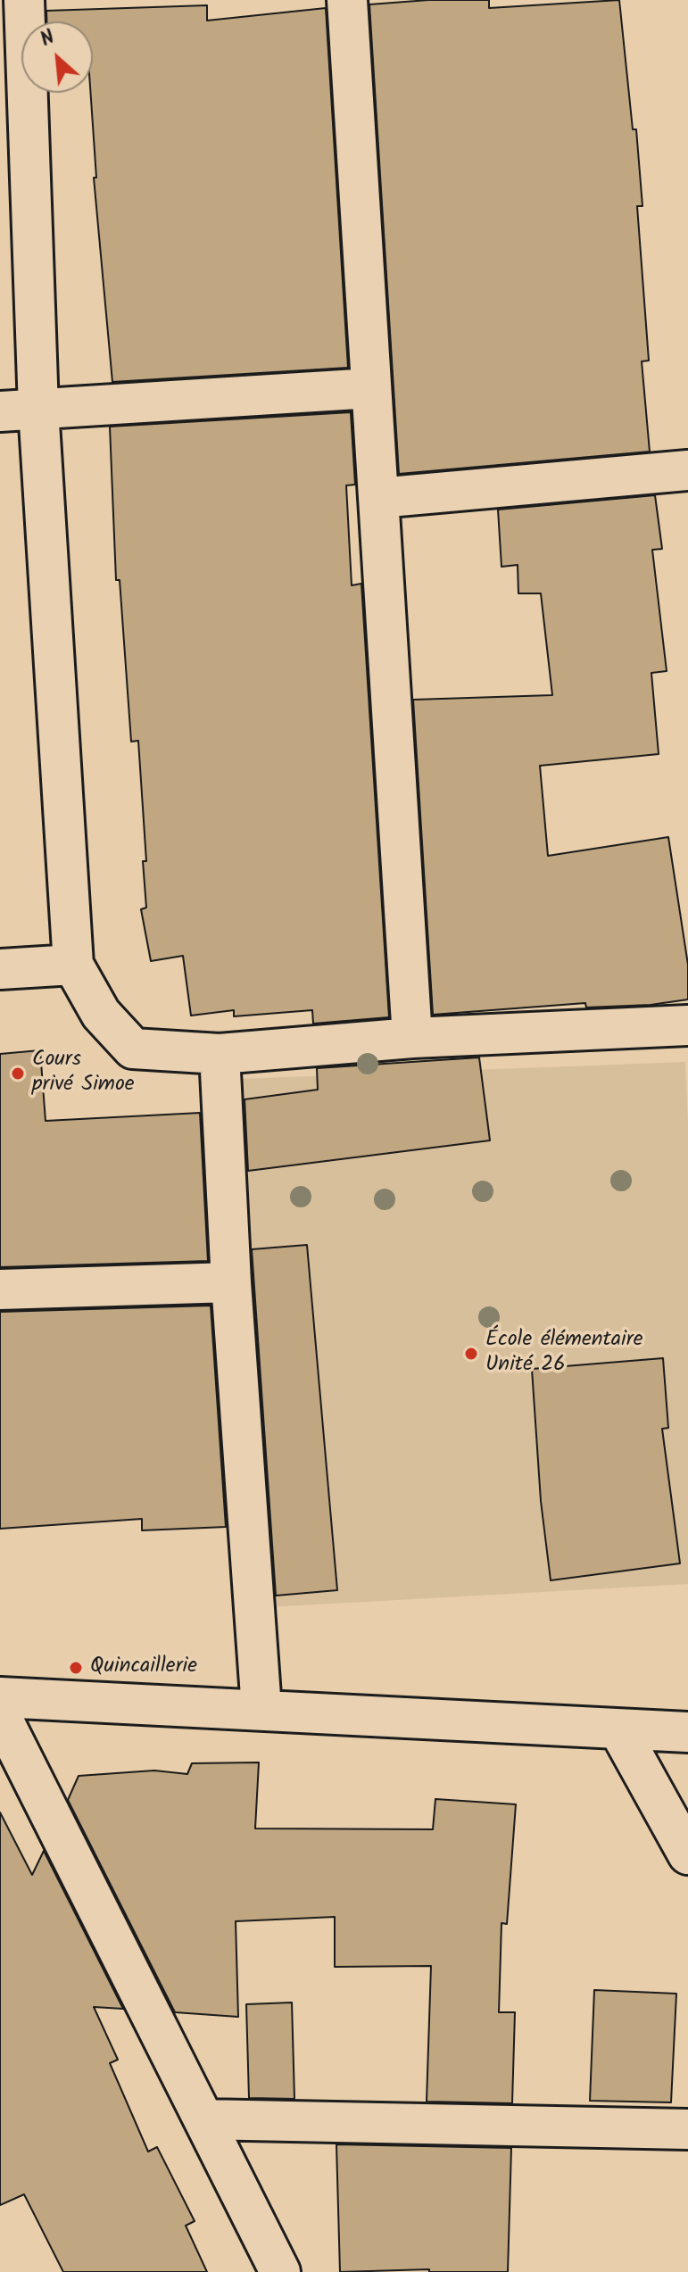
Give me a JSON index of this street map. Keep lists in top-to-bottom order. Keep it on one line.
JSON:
{"places":["Cours privé Simoe","École élémentaire Unité 26","Quincaillerie"],"north":"top left"}
